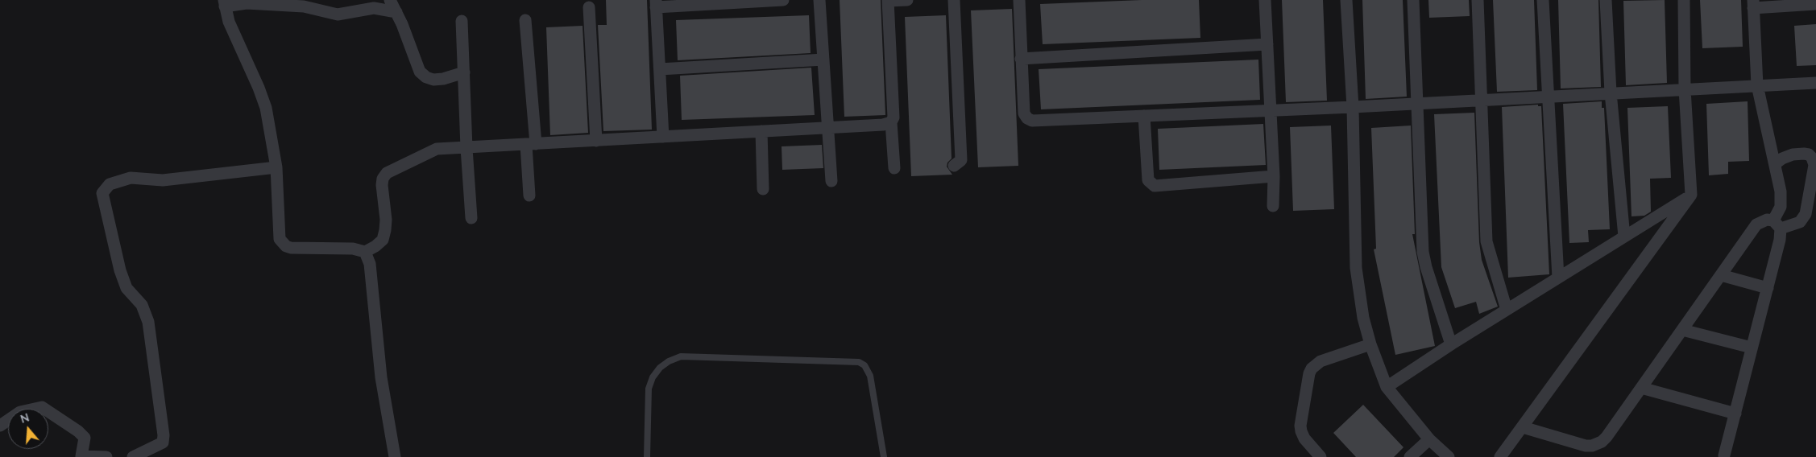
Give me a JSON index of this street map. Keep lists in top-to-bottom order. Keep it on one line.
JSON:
{"north":"top"}
